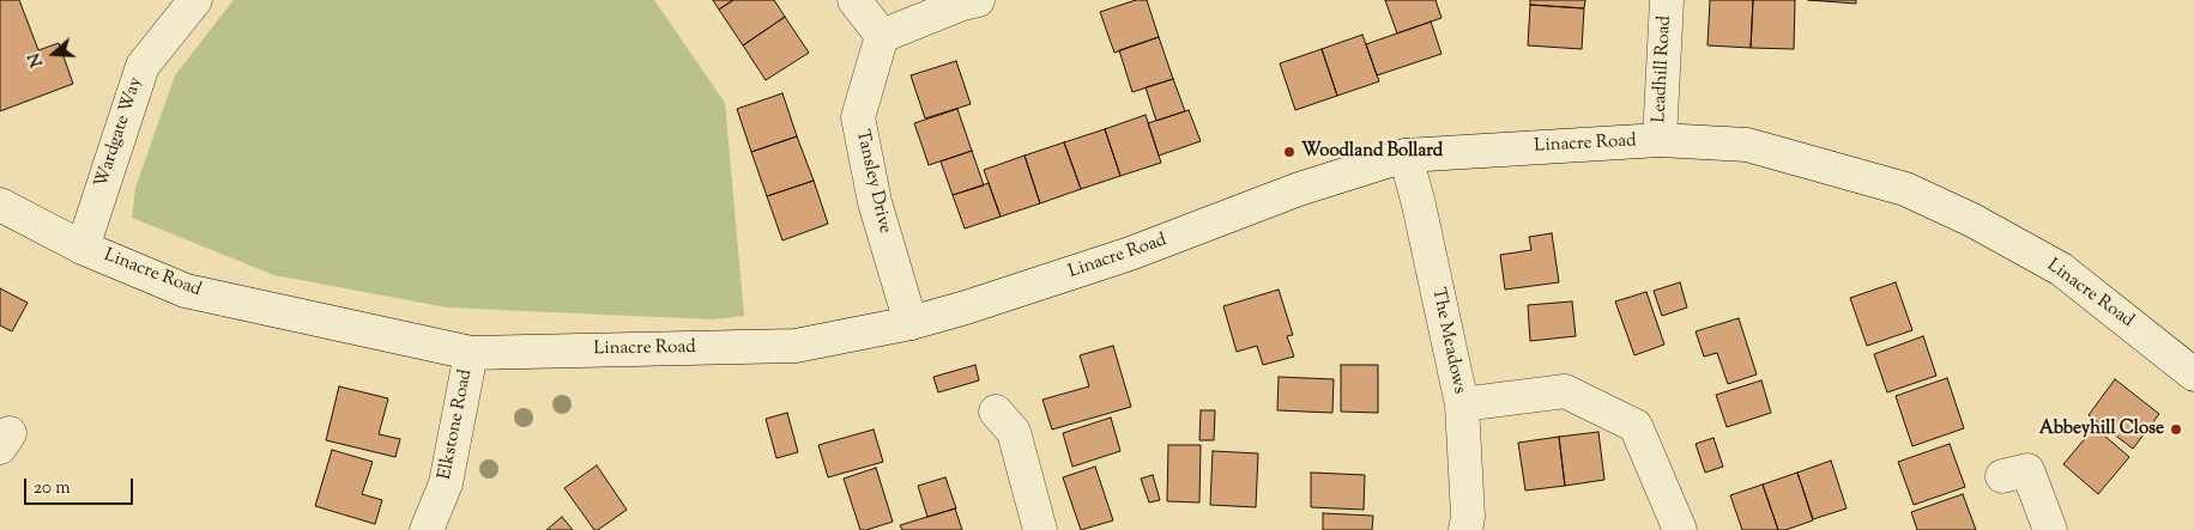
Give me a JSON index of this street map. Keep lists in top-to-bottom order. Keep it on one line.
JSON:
{"streets":{"street":["Leadhill Road","Wardgate Way","Linacre Road","Tansley Drive","The Meadows","Elkstone Road"]},"crossings":[["Leadhill Road","Linacre Road"],["Wardgate Way","Linacre Road"],["Linacre Road","Tansley Drive"],["Linacre Road","The Meadows"],["Linacre Road","Elkstone Road"]],"places":["Woodland Bollard","Abbeyhill Close"],"scale_bar":"20 m","north":"left"}
